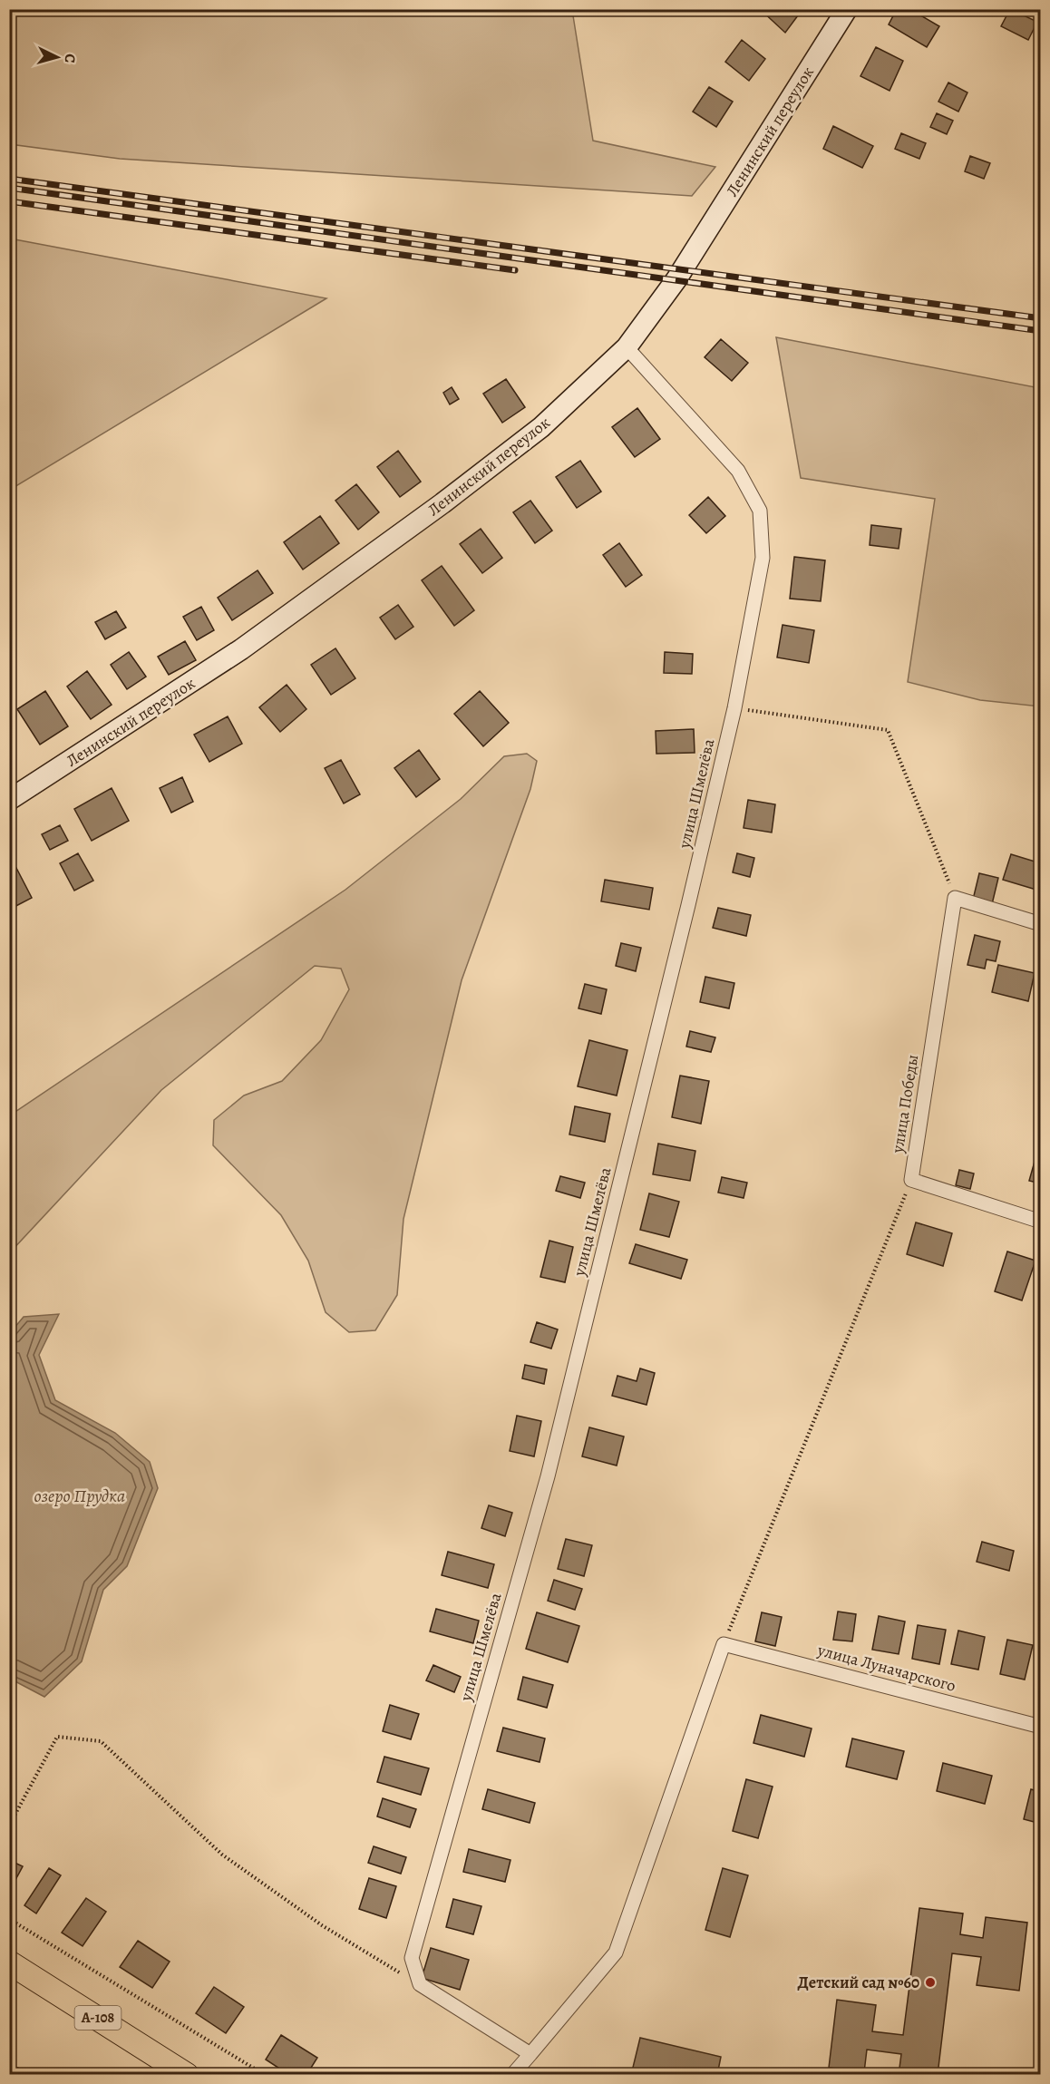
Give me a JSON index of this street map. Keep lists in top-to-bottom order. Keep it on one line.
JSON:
{"streets":{"highway":["А-108"],"main road":["Ленинский переулок"],"street":["улица Шмелёва","улица Победы","улица Луначарского"]},"crossings":[["Ленинский переулок","улица Шмелёва"]],"water":["озеро Прудка"],"places":["Детский сад №60"],"north":"right"}
